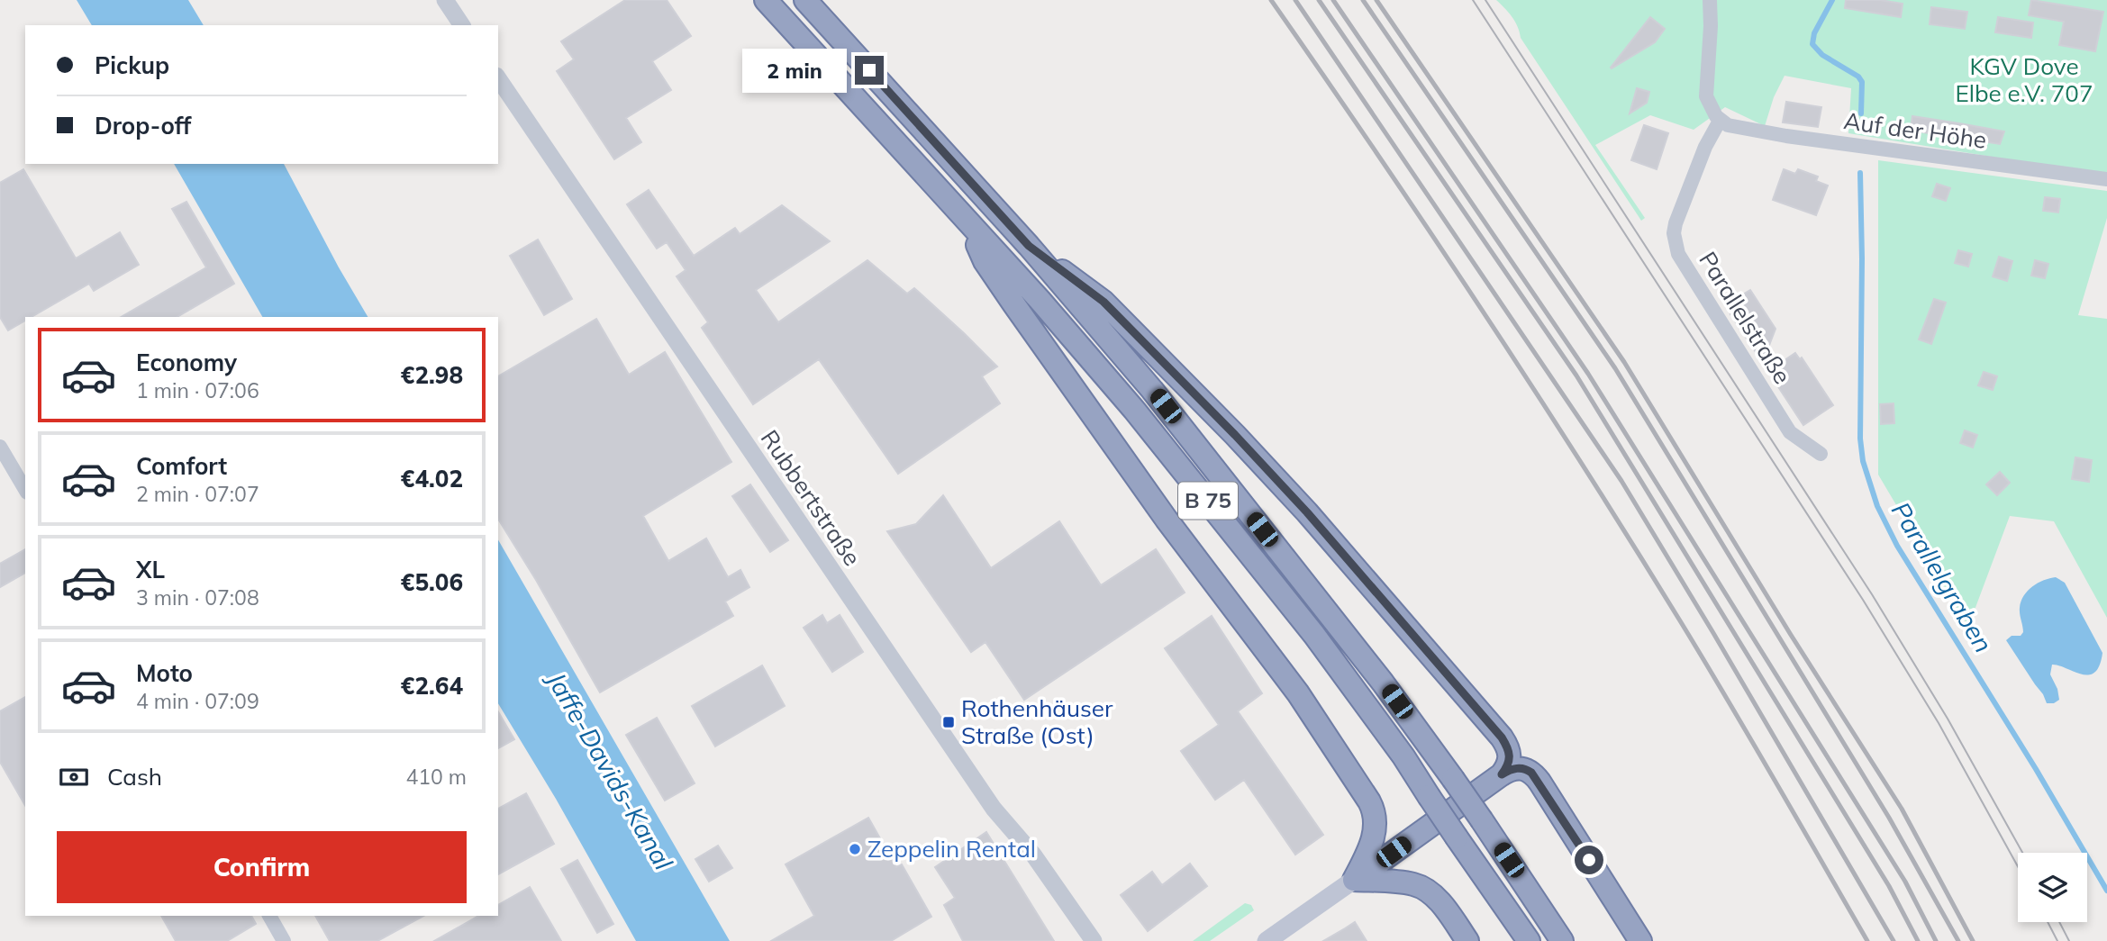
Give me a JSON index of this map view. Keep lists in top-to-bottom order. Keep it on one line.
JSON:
{"streets":{"highway":["B 75"],"street":["Auf der Höhe","Parallelstraße","Rubbertstraße"]},"crossings":[["Auf der Höhe","Parallelstraße"]],"water":["Parallelgraben","Jaffe-Davids-Kanal"],"parks":["KGV Dove Elbe e.V. 707"],"places":{"transit":["Rothenhäuser Straße (Ost)"],"other":["Zeppelin Rental"]},"page":{"banner":["Pickup","Drop-off"],"bubble":"2 min","list":[{"name":"Economy","note":"1 min · 07:06","value":"€2.98"},{"name":"Comfort","note":"2 min · 07:07","value":"€4.02"},{"name":"XL","note":"3 min · 07:08","value":"€5.06"},{"name":"Moto","note":"4 min · 07:09","value":"€2.64"}],"pay":["Cash","410 m"],"buttons":"Confirm"}}
